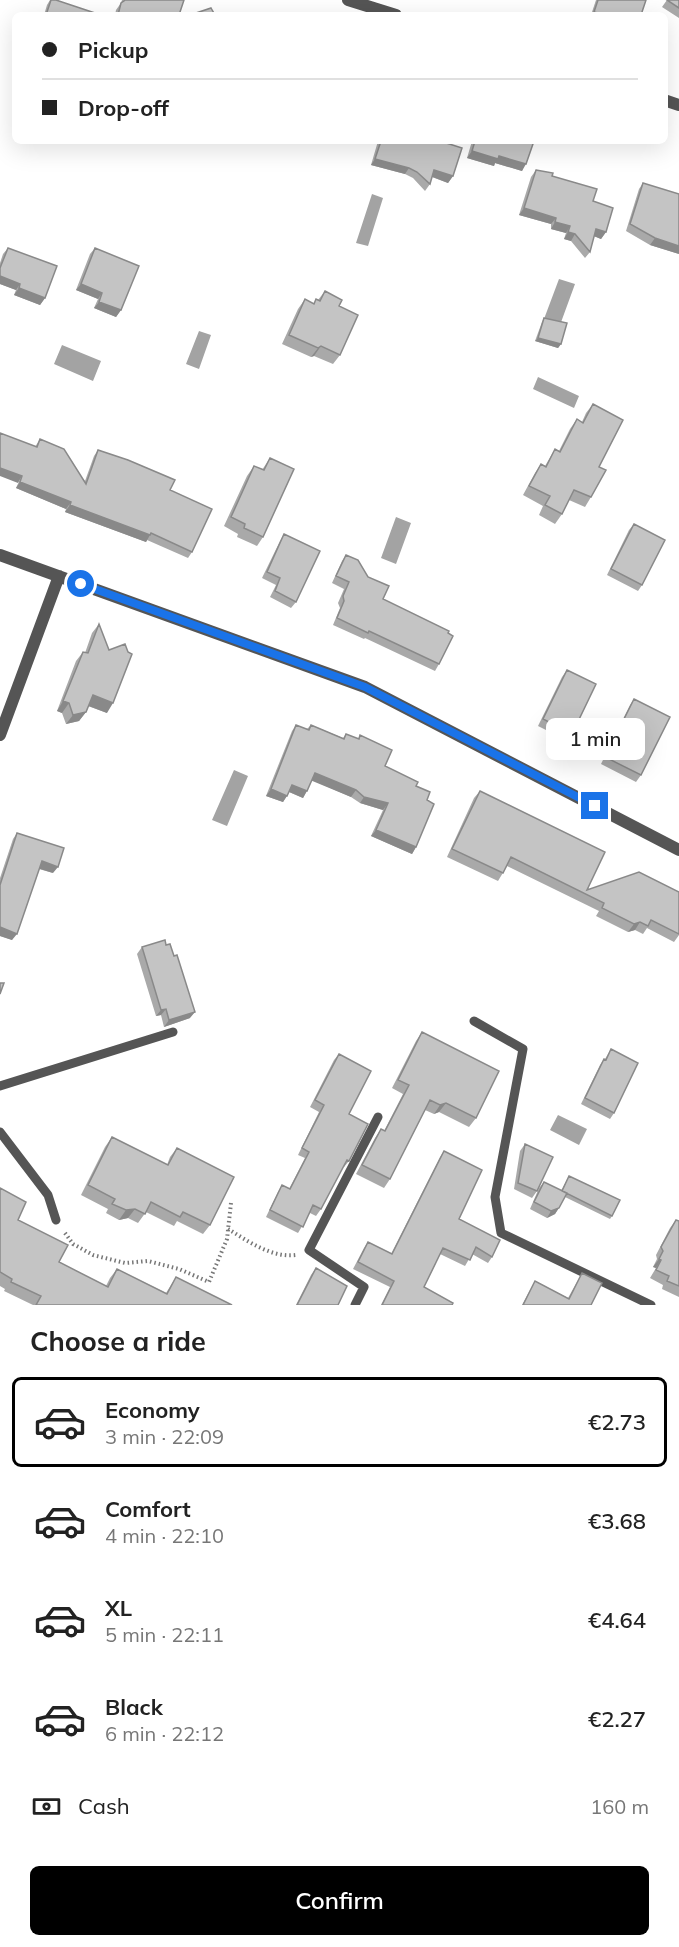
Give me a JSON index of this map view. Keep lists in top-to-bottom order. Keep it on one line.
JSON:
{"page":{"banner":["Pickup","Drop-off"],"bubble":"1 min","heading":"Choose a ride","list":[{"name":"Economy","note":"3 min · 22:09","value":"€2.73"},{"name":"Comfort","note":"4 min · 22:10","value":"€3.68"},{"name":"XL","note":"5 min · 22:11","value":"€4.64"},{"name":"Black","note":"6 min · 22:12","value":"€2.27"}],"pay":["Cash","160 m"],"buttons":"Confirm"}}
